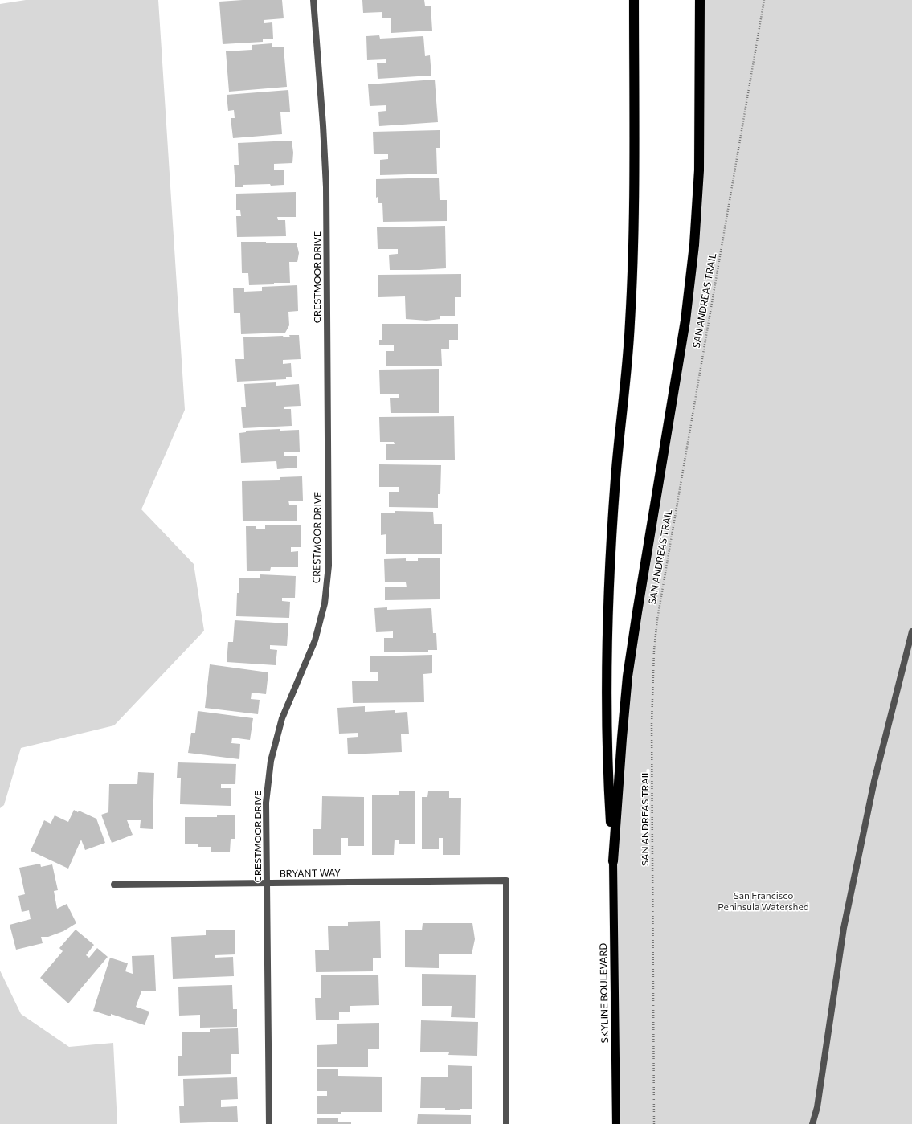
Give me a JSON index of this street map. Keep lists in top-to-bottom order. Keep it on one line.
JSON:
{"streets":{"main road":["SKYLINE BOULEVARD"],"street":["CRESTMOOR DRIVE","BRYANT WAY"],"path":["SAN ANDREAS TRAIL"]},"crossings":[["CRESTMOOR DRIVE","BRYANT WAY"]],"parks":["San Francisco Peninsula Watershed"]}
